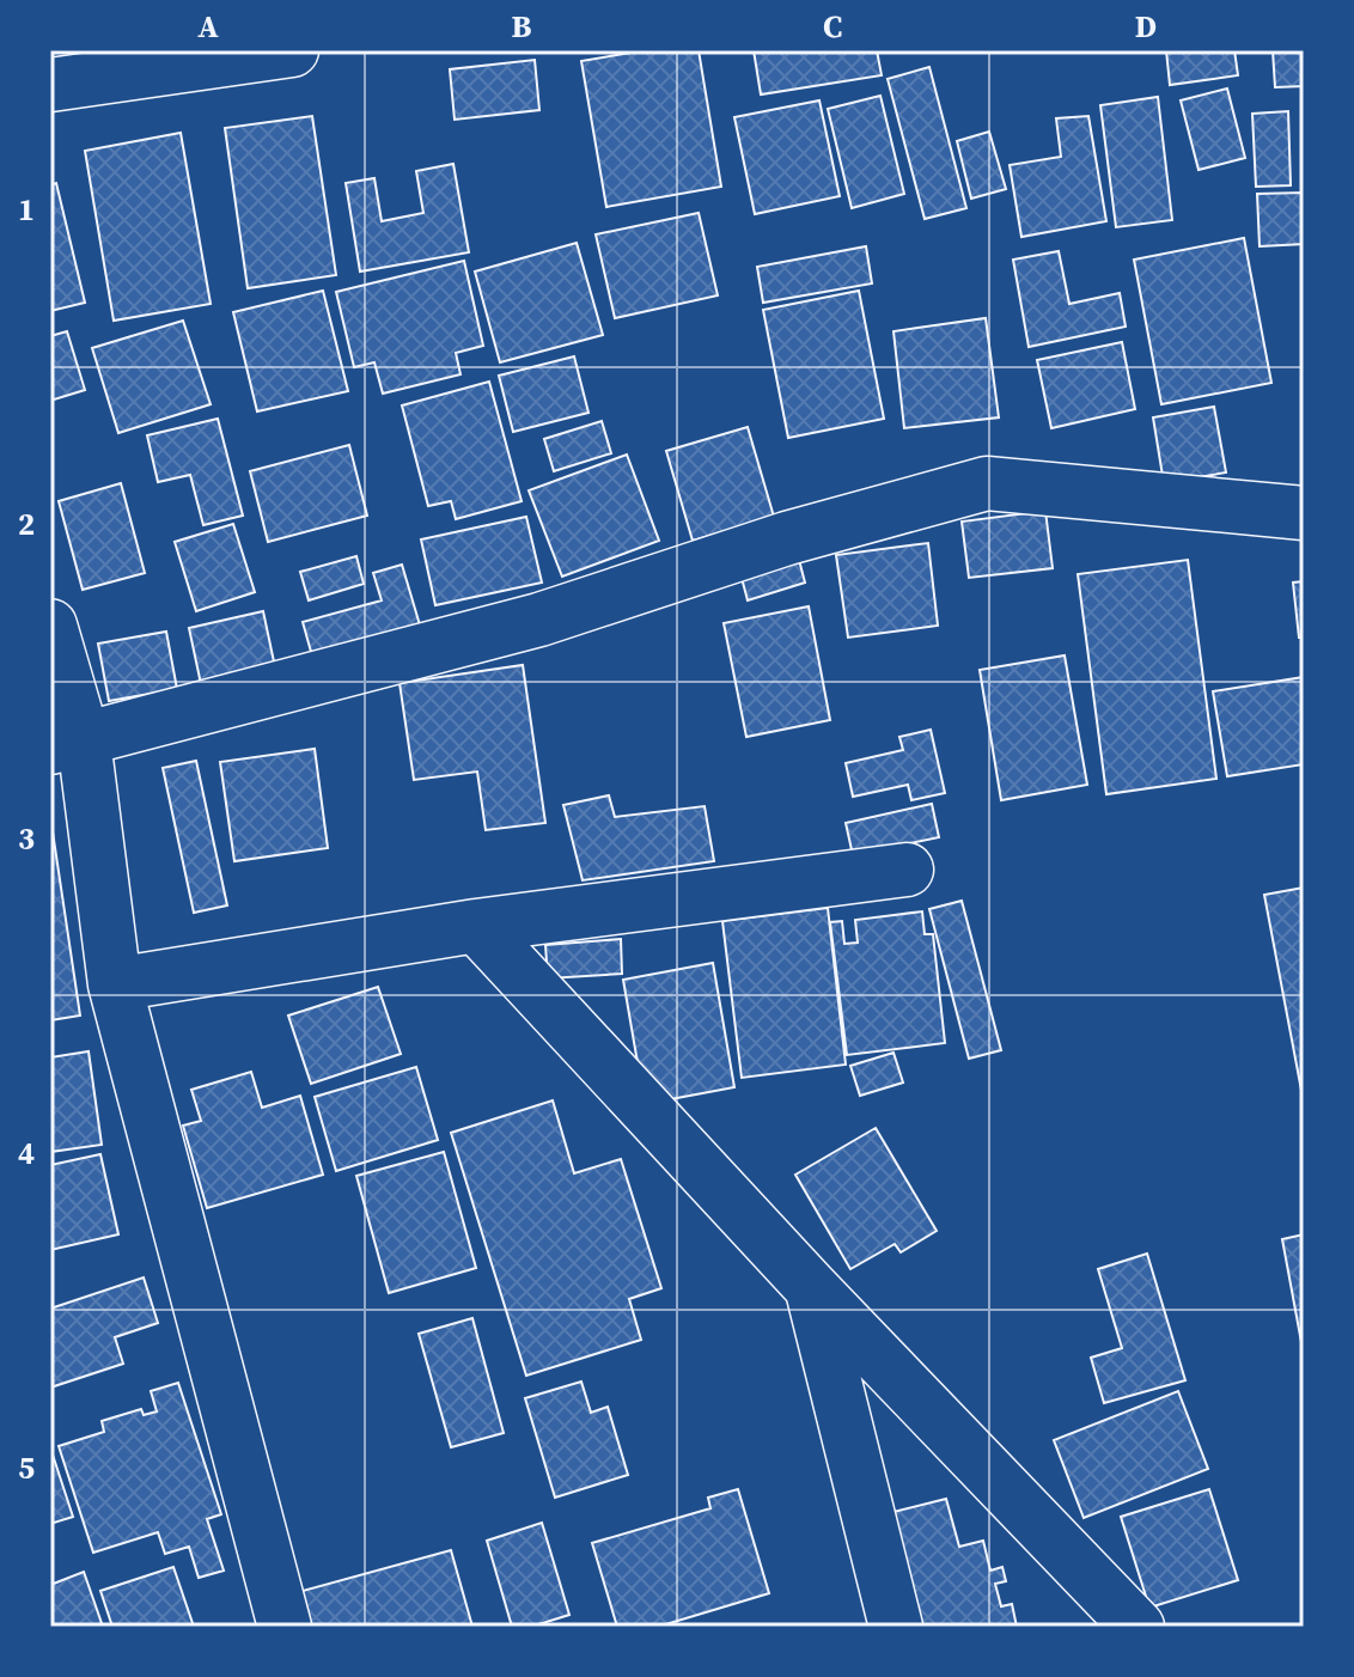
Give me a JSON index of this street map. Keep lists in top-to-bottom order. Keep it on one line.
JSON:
{"grid":{"columns":["A","B","C","D"],"rows":["1","2","3","4","5"]}}
